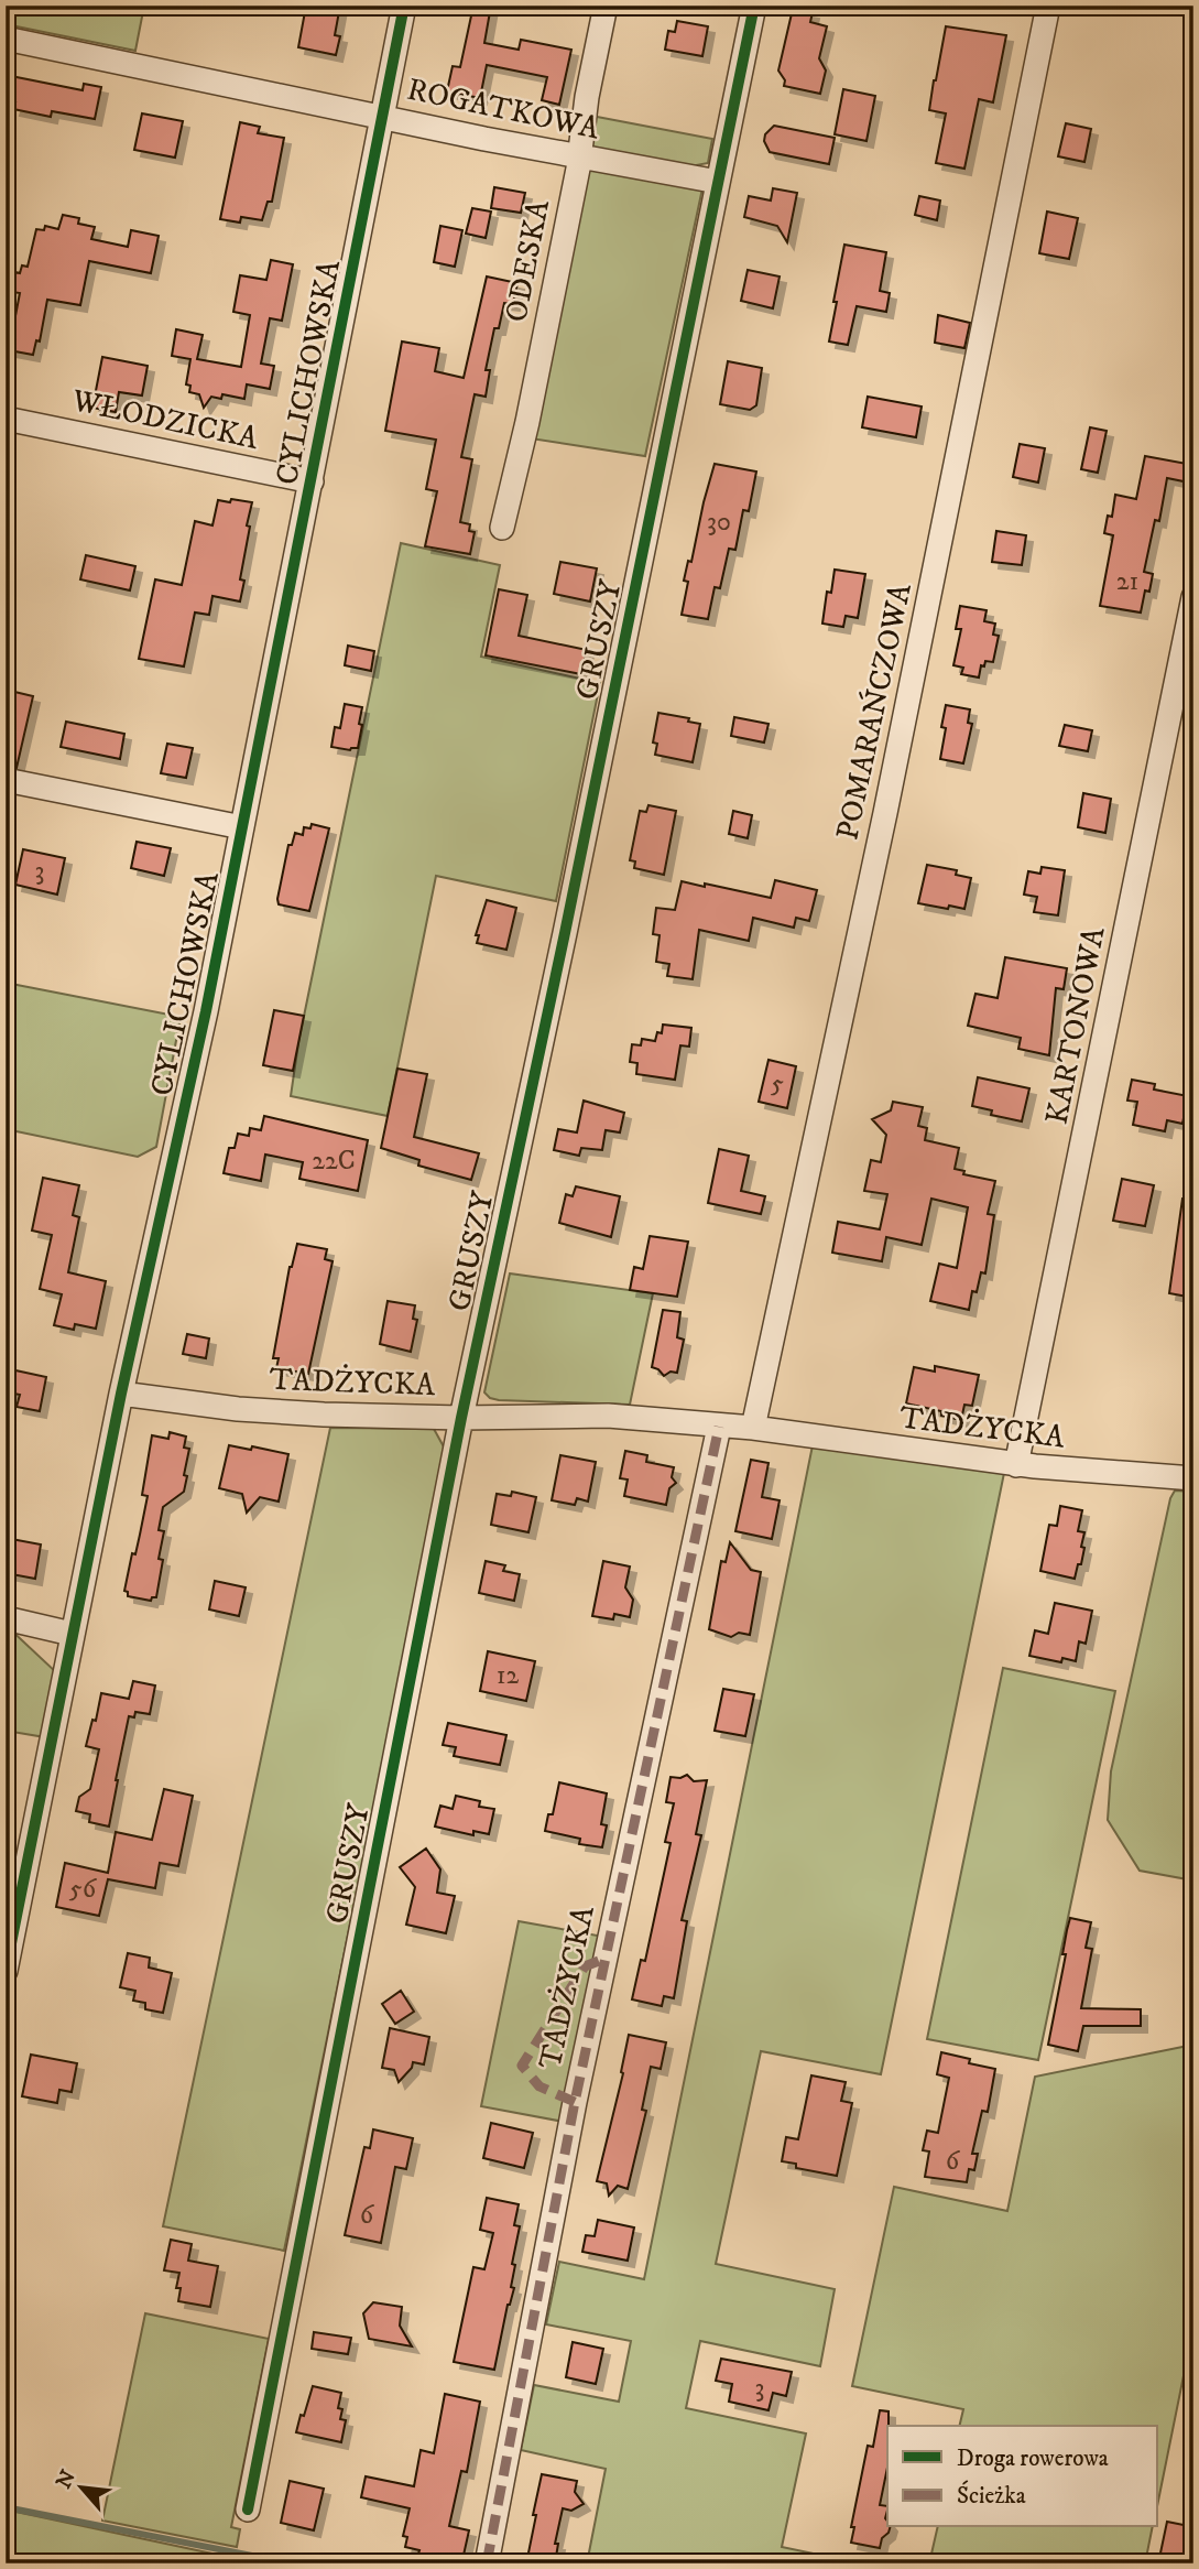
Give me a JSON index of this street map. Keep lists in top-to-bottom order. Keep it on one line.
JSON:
{"streets":{"street":["ROGATKOWA","ODESKA","CYLICHOWSKA","WŁODZICKA","GRUSZY","POMARAŃCZOWA","KARTONOWA","TADŻYCKA"]},"crossings":[["ROGATKOWA","ODESKA"],["ROGATKOWA","CYLICHOWSKA"],["ROGATKOWA","GRUSZY"],["CYLICHOWSKA","WŁODZICKA"],["CYLICHOWSKA","TADŻYCKA"],["GRUSZY","TADŻYCKA"],["POMARAŃCZOWA","TADŻYCKA"],["KARTONOWA","TADŻYCKA"]],"house_numbers":["30","21","3","5","22C","12","56","6","6","3"],"legend":["Droga rowerowa","Ścieżka"],"north":"top left"}
